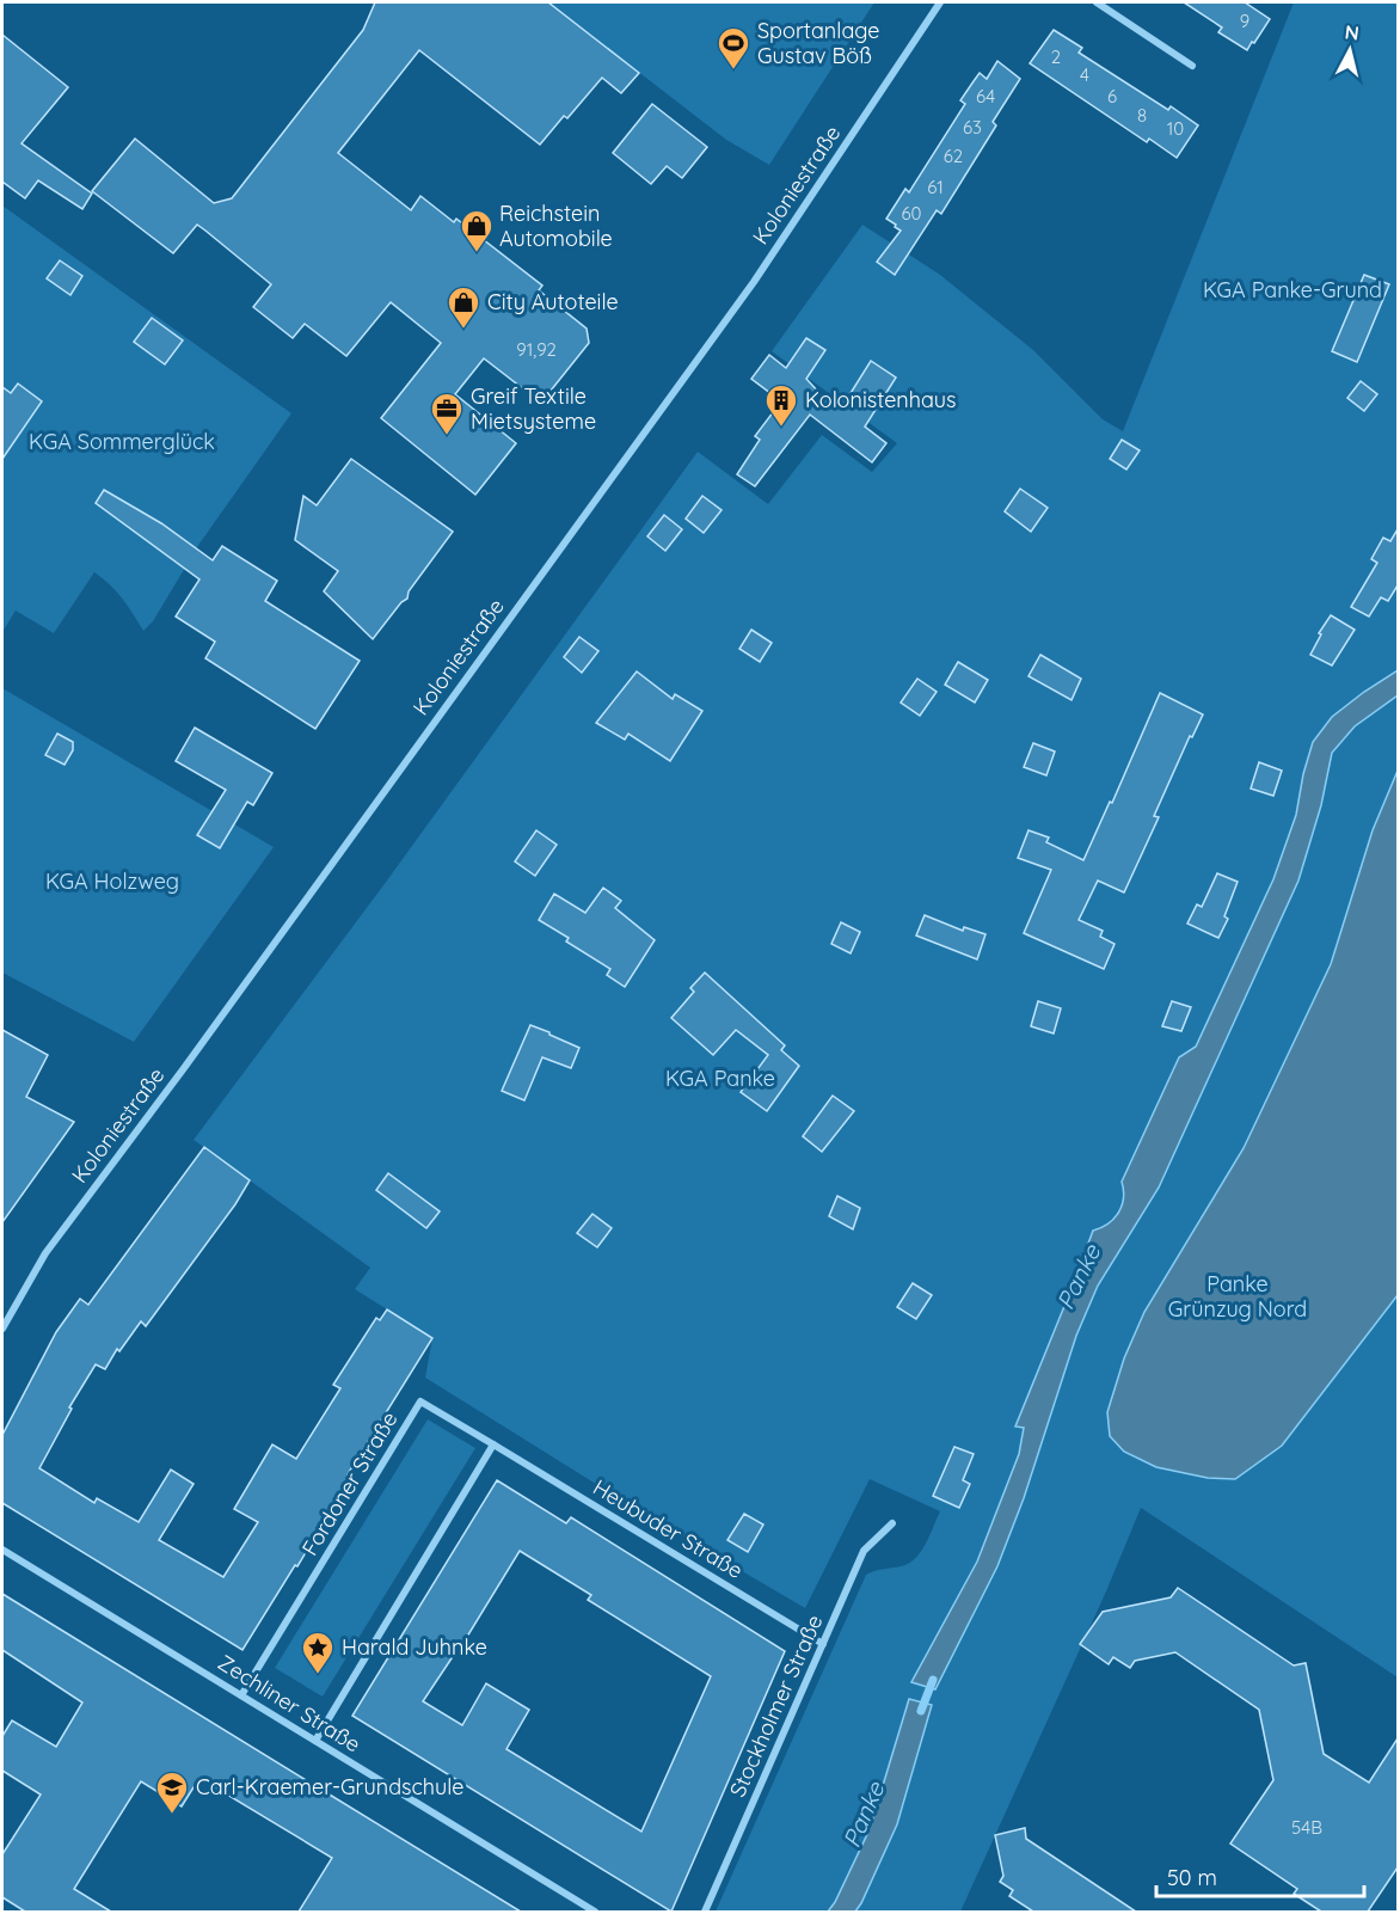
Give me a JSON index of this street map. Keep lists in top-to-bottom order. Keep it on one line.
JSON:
{"streets":{"street":["Koloniestraße","Fordoner Straße","Heubuder Straße","Zechliner Straße","Stockholmer Straße"]},"crossings":[["Fordoner Straße","Heubuder Straße"],["Fordoner Straße","Zechliner Straße"],["Heubuder Straße","Stockholmer Straße"]],"water":["Panke"],"parks":["KGA Panke-Grund","KGA Sommerglück","KGA Holzweg","KGA Panke","Panke Grünzug Nord"],"places":{"sports":["Sportanlage Gustav Böß"],"shop":["Reichstein Automobile","City Autoteile"],"building":["Kolonistenhaus"],"office":["Greif Textile Mietsysteme"],"place":["Harald Juhnke"],"school or university":["Carl-Kraemer-Grundschule"]},"house_numbers":["9","2","4","64","6","8","63","10","62","61","60","91,92","54B"],"scale_bar":"50 m","north":"top"}
